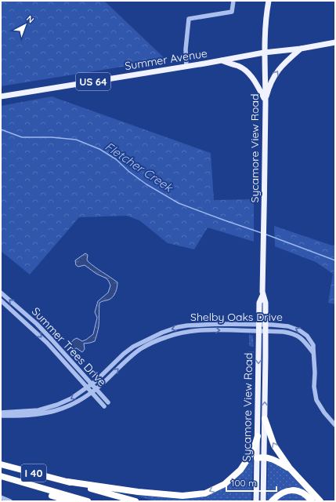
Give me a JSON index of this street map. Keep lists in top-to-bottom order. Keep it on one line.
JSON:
{"streets":{"highway":["I 40"],"main road":["Summer Avenue","US 64","Sycamore View Road"],"street":["Shelby Oaks Drive","Summer Trees Drive"]},"crossings":[["Summer Avenue","Sycamore View Road"],["Sycamore View Road","Shelby Oaks Drive"],["Shelby Oaks Drive","Summer Trees Drive"]],"water":["Fletcher Creek"],"scale_bar":"100 m","north":"top right"}
